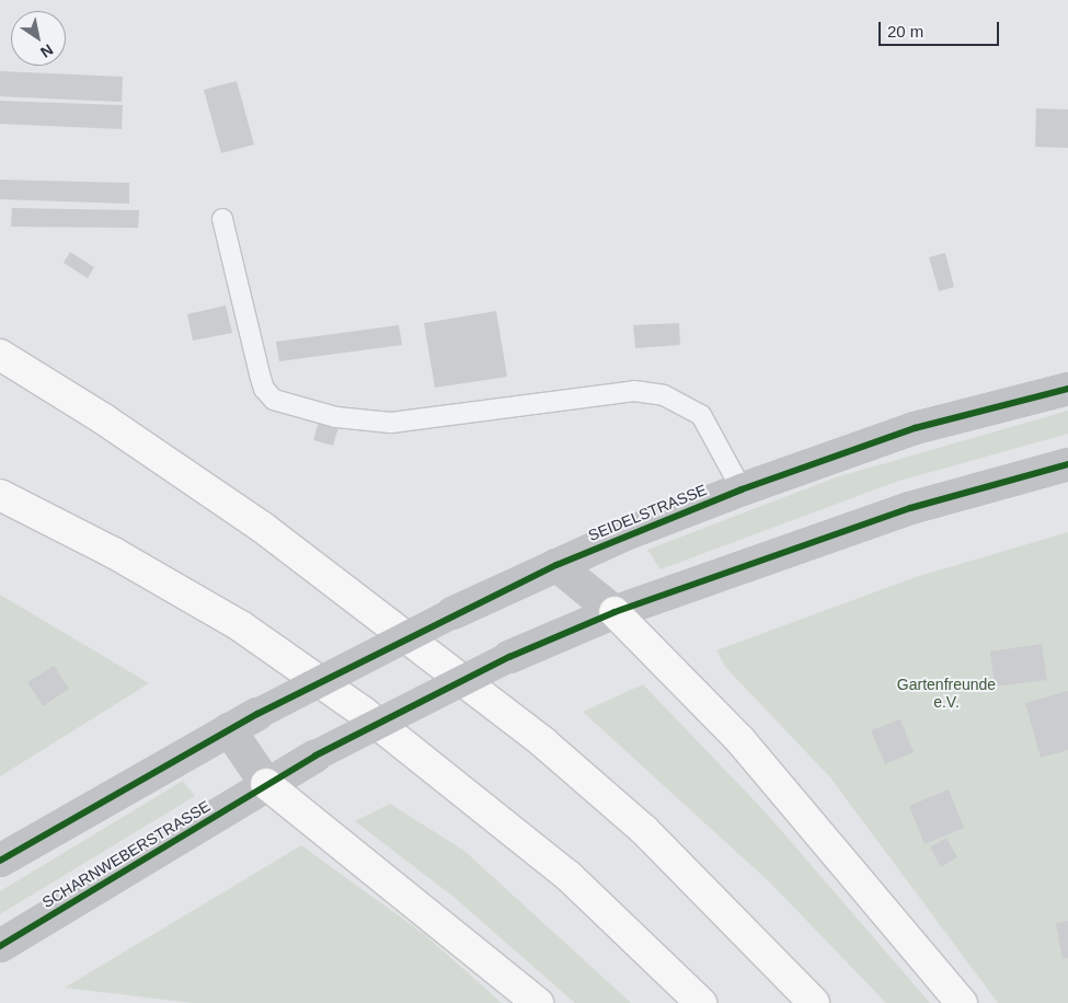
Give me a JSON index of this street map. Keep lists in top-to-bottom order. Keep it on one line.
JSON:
{"streets":{"main road":["SEIDELSTRASSE","SCHARNWEBERSTRASSE"]},"parks":["Gartenfreunde e.V."],"scale_bar":"20 m","north":"bottom right"}
